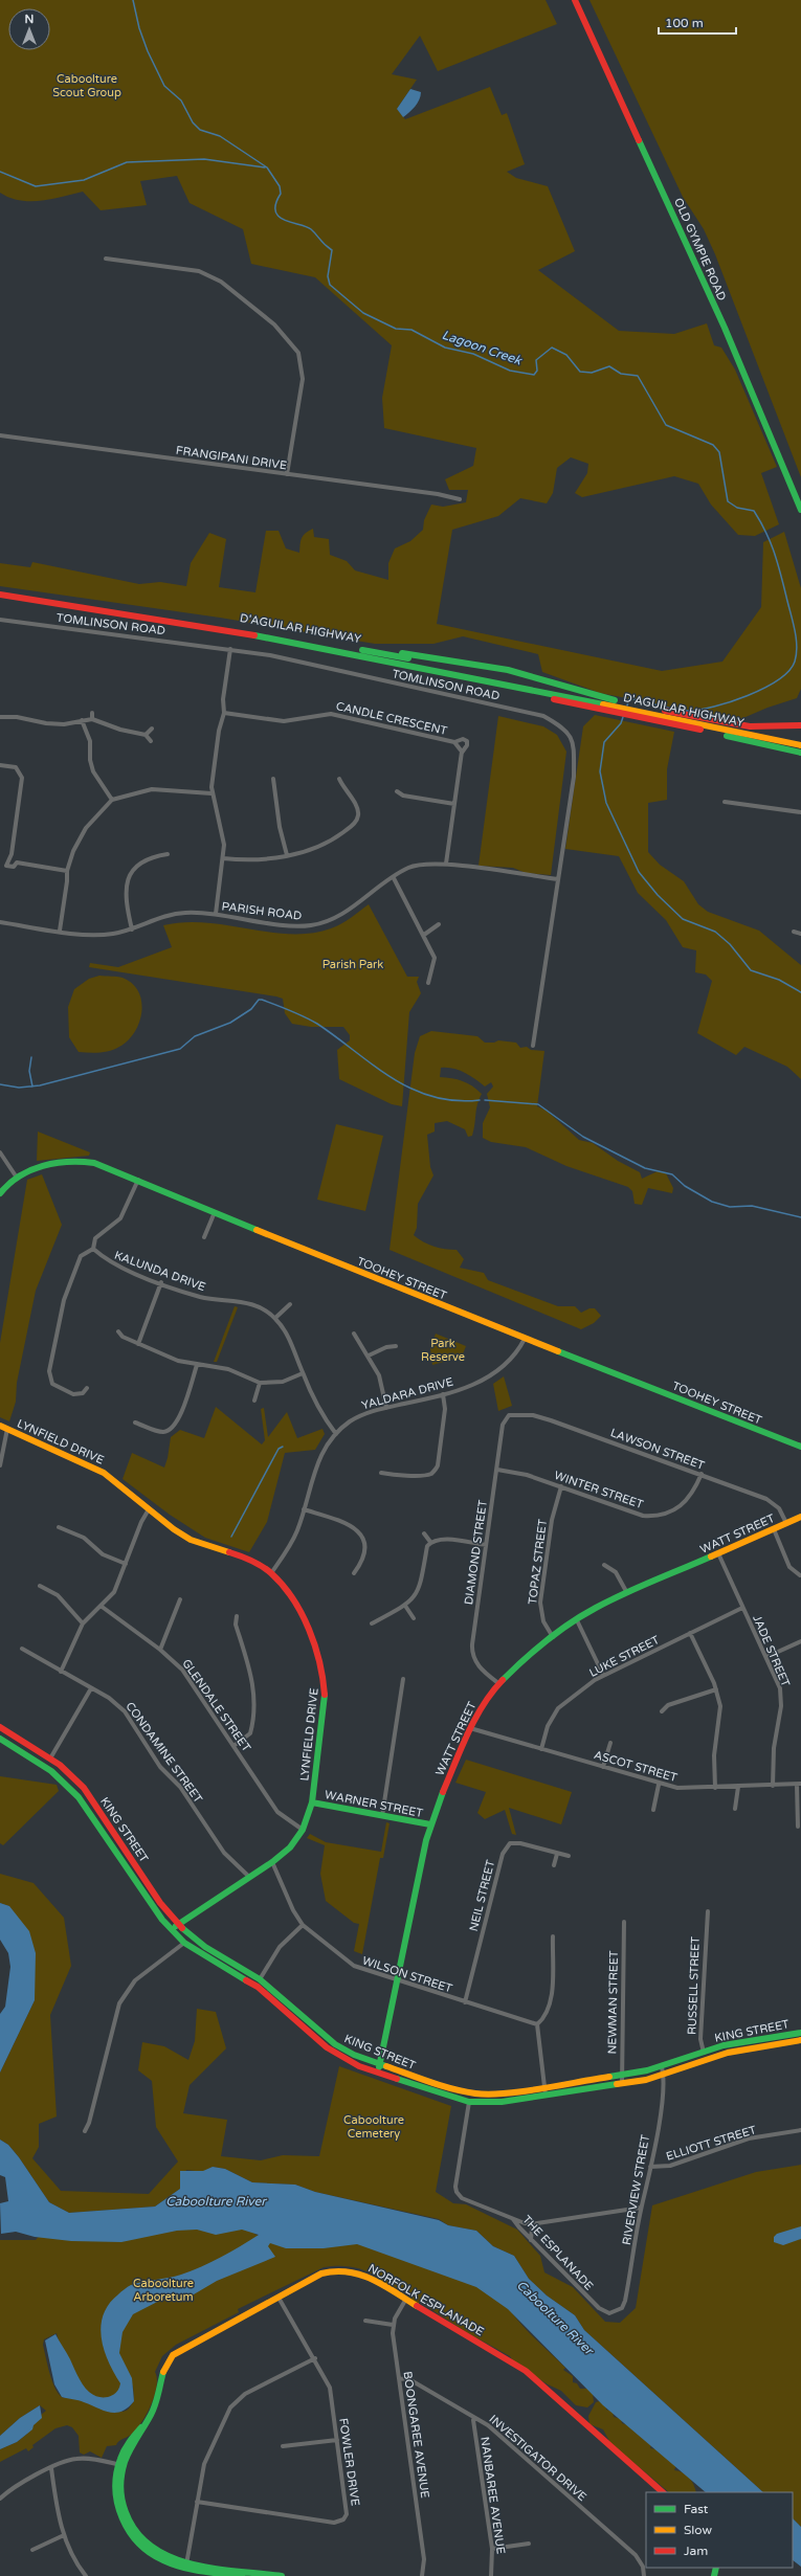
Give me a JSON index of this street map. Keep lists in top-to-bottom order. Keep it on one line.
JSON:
{"streets":{"main road":["OLD GYMPIE ROAD","D'AGUILAR HIGHWAY","TOOHEY STREET","LYNFIELD DRIVE","WATT STREET","WARNER STREET","KING STREET","NORFOLK ESPLANADE"],"street":["FRANGIPANI DRIVE","TOMLINSON ROAD","CANDLE CRESCENT","PARISH ROAD","KALUNDA DRIVE","YALDARA DRIVE","LAWSON STREET","WINTER STREET","DIAMOND STREET","TOPAZ STREET","JADE STREET","LUKE STREET","GLENDALE STREET","CONDAMINE STREET","ASCOT STREET","NEIL STREET","WILSON STREET","RUSSELL STREET","NEWMAN STREET","ELLIOTT STREET","RIVERVIEW STREET","THE ESPLANADE","BOONGAREE AVENUE","INVESTIGATOR DRIVE","FOWLER DRIVE","NANBAREE AVENUE"]},"crossings":[["TOMLINSON ROAD","PARISH ROAD"],["CANDLE CRESCENT","PARISH ROAD"],["KALUNDA DRIVE","YALDARA DRIVE"],["TOOHEY STREET","YALDARA DRIVE"],["YALDARA DRIVE","LYNFIELD DRIVE"],["LYNFIELD DRIVE","GLENDALE STREET"],["LYNFIELD DRIVE","CONDAMINE STREET"],["LYNFIELD DRIVE","WARNER STREET"],["LYNFIELD DRIVE","KING STREET"],["LYNFIELD DRIVE","WILSON STREET"],["LAWSON STREET","WINTER STREET"],["LAWSON STREET","WATT STREET"],["LAWSON STREET","DIAMOND STREET"],["WINTER STREET","DIAMOND STREET"],["WINTER STREET","TOPAZ STREET"],["WATT STREET","DIAMOND STREET"],["WATT STREET","TOPAZ STREET"],["WATT STREET","JADE STREET"],["WATT STREET","ASCOT STREET"],["WATT STREET","WARNER STREET"],["WATT STREET","KING STREET"],["WATT STREET","WILSON STREET"],["JADE STREET","LUKE STREET"],["JADE STREET","ASCOT STREET"],["LUKE STREET","ASCOT STREET"],["KING STREET","RUSSELL STREET"],["KING STREET","NEWMAN STREET"],["KING STREET","RIVERVIEW STREET"],["KING STREET","THE ESPLANADE"],["NEIL STREET","WILSON STREET"],["ELLIOTT STREET","RIVERVIEW STREET"],["RIVERVIEW STREET","THE ESPLANADE"],["NORFOLK ESPLANADE","FOWLER DRIVE"],["BOONGAREE AVENUE","INVESTIGATOR DRIVE"],["INVESTIGATOR DRIVE","NANBAREE AVENUE"]],"water":["Lagoon Creek","Caboolture River"],"parks":["Caboolture Scout Group","Parish Park","Park Reserve","Caboolture Cemetery","Caboolture Arboretum"],"legend":["Fast","Slow","Jam"],"scale_bar":"100 m","north":"top"}
